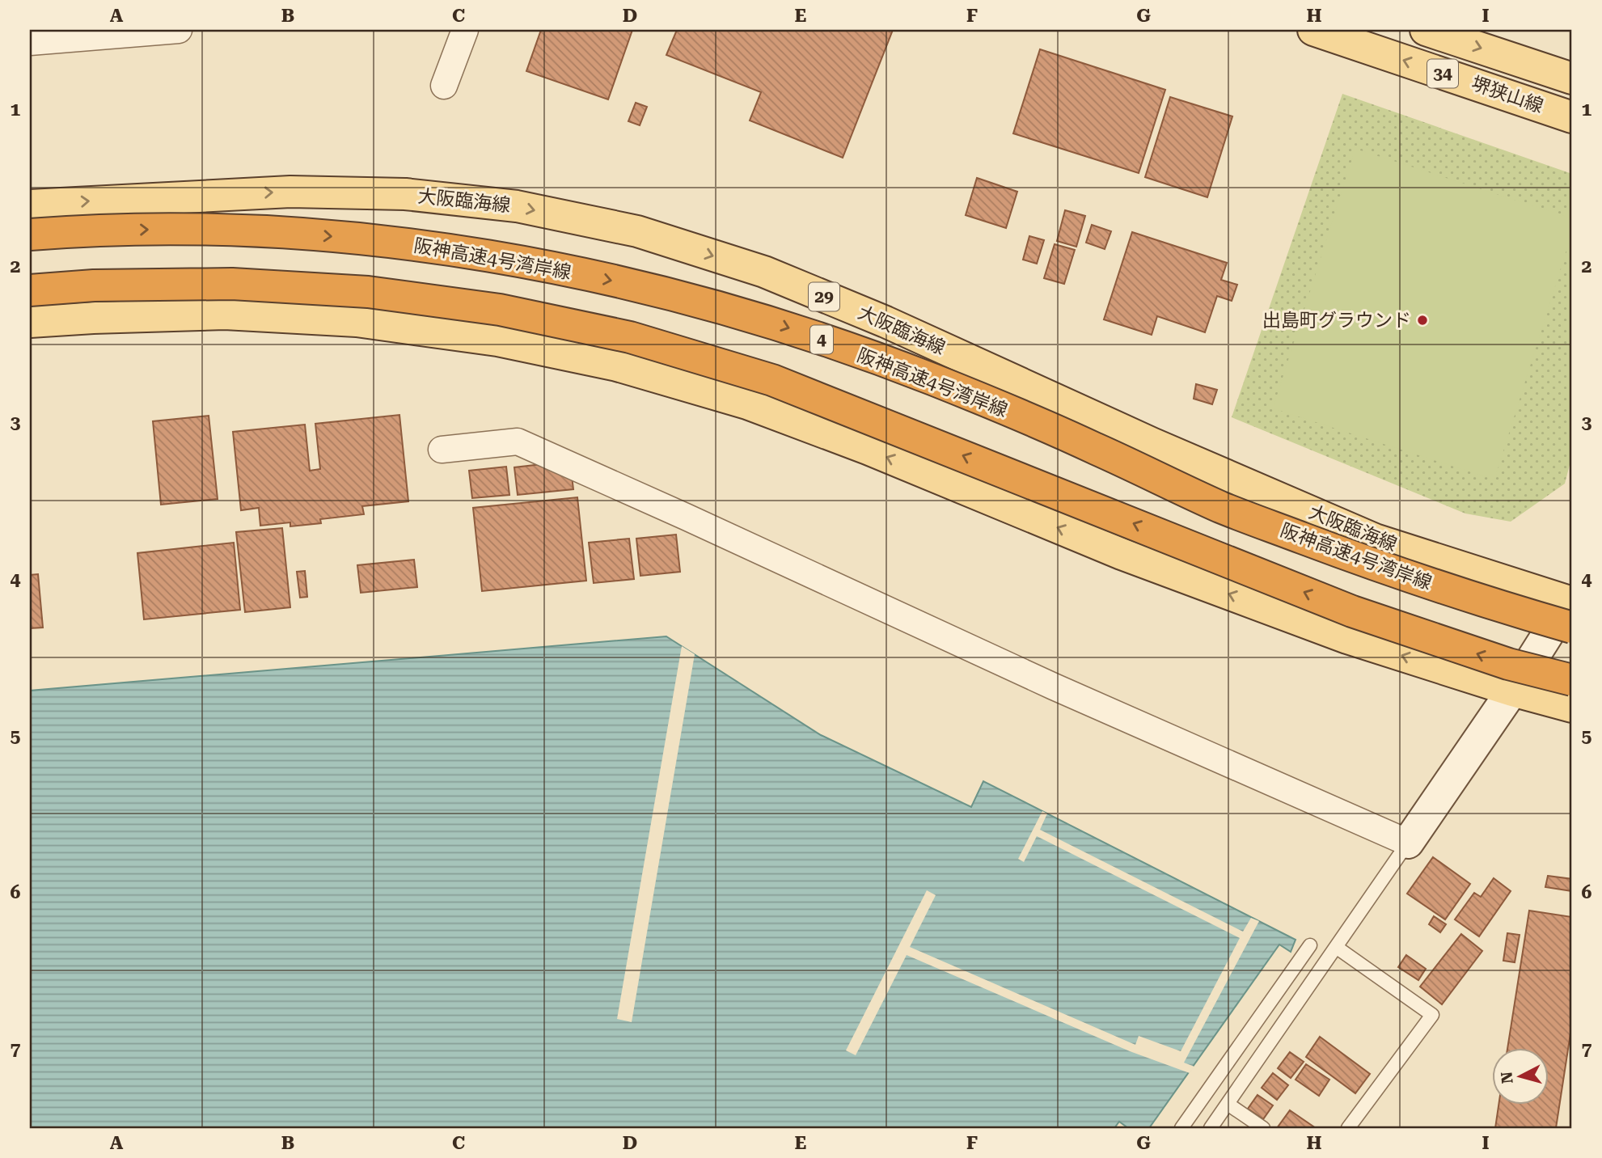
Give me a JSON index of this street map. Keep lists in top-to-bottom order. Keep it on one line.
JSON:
{"streets":{"highway":["阪神高速4号湾岸線","4"],"main road":["34","堺狭山線","大阪臨海線","29"]},"crossings":[["大阪臨海線","阪神高速4号湾岸線"]],"places":["出島町グラウンド"],"north":"left","grid":{"columns":["A","B","C","D","E","F","G","H","I"],"rows":["1","2","3","4","5","6","7"]}}
